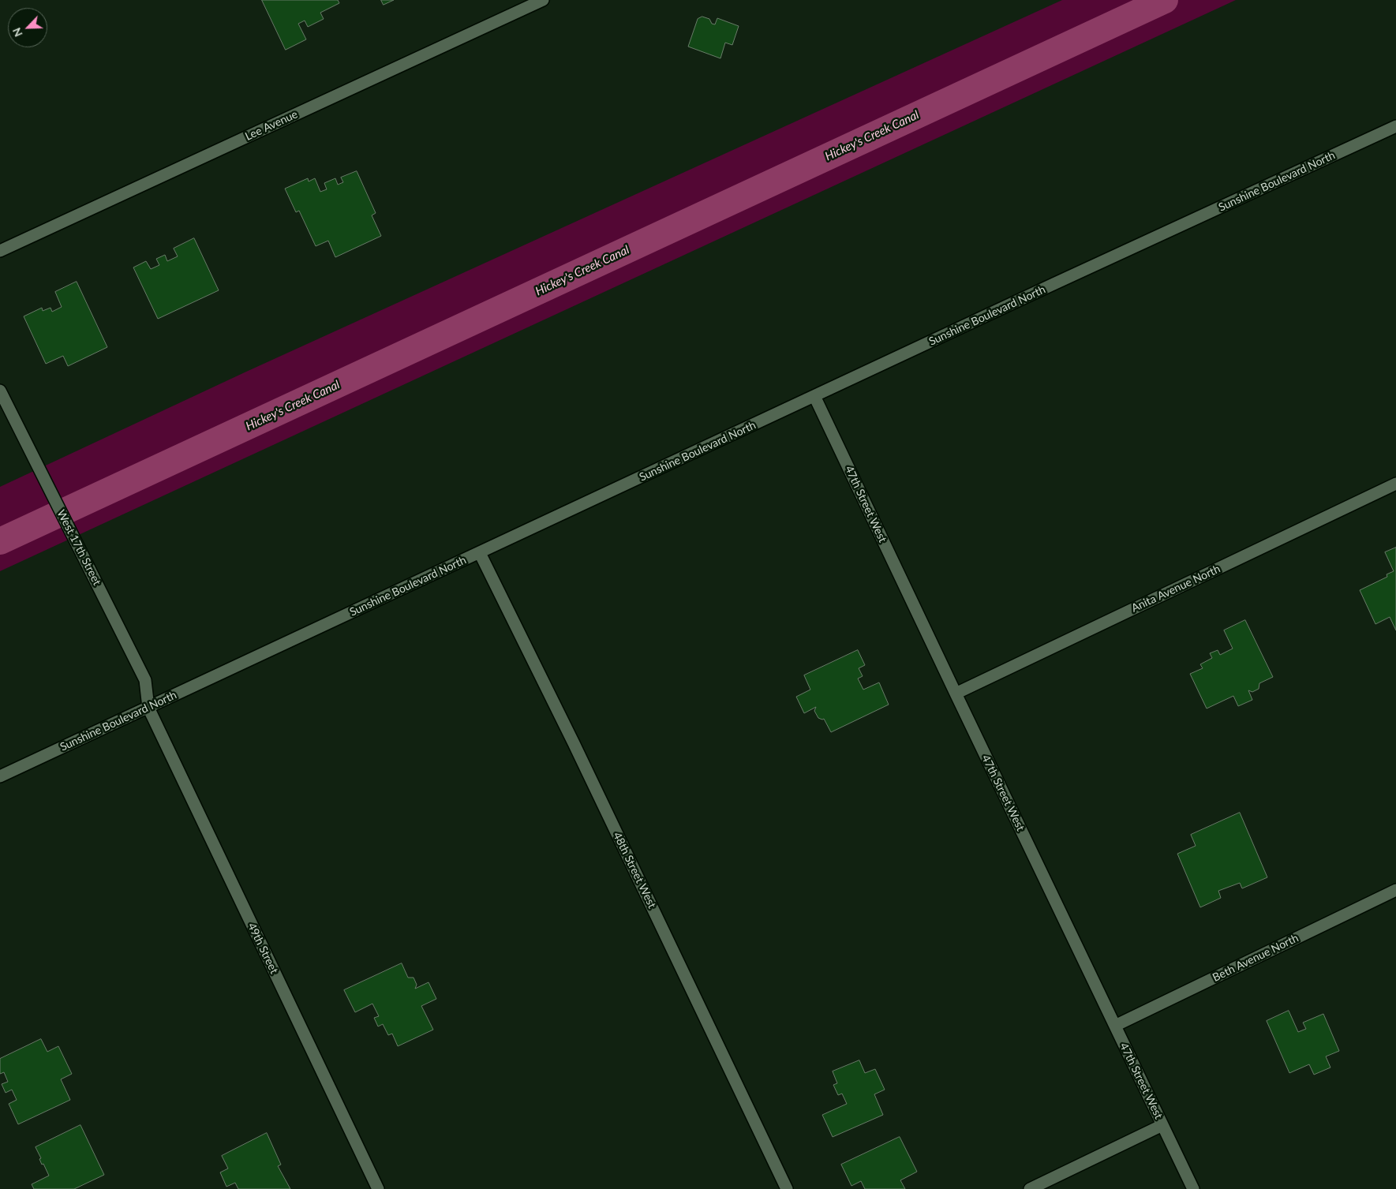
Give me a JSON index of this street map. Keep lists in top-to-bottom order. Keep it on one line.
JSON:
{"streets":{"street":["Lee Avenue","Sunshine Boulevard North","47th Street West","West 17th Street","Anita Avenue North","48th Street West","49th Street","Beth Avenue North"]},"crossings":[["Sunshine Boulevard North","47th Street West"],["Sunshine Boulevard North","West 17th Street"],["Sunshine Boulevard North","48th Street West"],["Sunshine Boulevard North","49th Street"],["47th Street West","Anita Avenue North"],["47th Street West","Beth Avenue North"],["West 17th Street","49th Street"]],"water":["Hickey's Creek Canal"],"north":"bottom left"}
